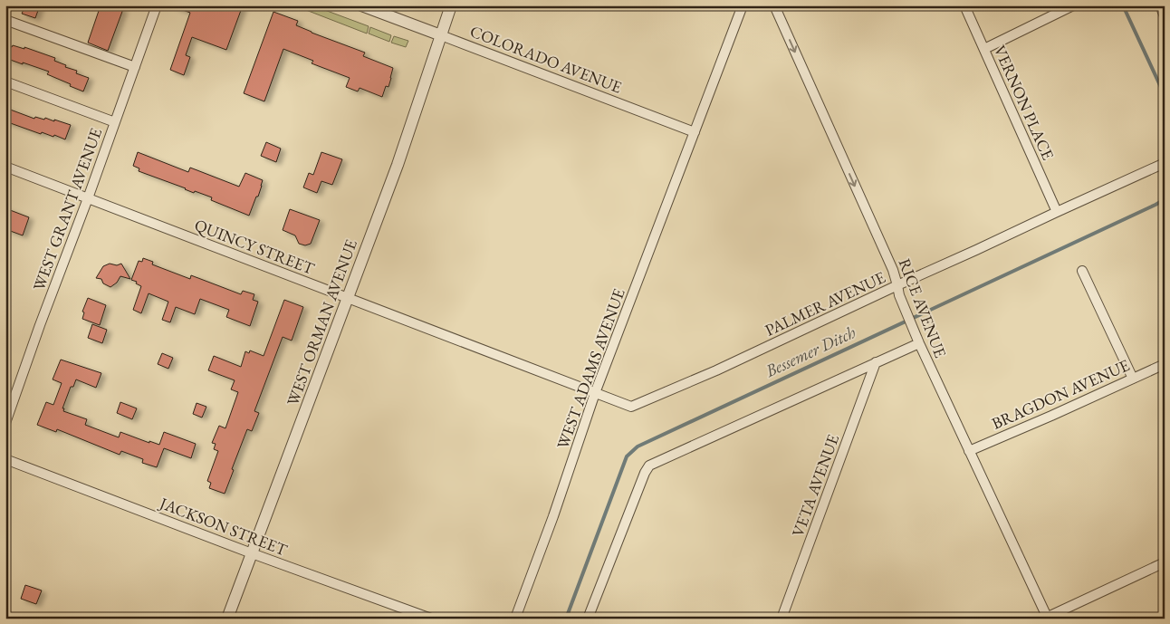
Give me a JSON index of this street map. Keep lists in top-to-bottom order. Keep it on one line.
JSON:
{"streets":{"street":["COLORADO AVENUE","VERNON PLACE","WEST GRANT AVENUE","QUINCY STREET","PALMER AVENUE","RICE AVENUE","WEST ORMAN AVENUE","WEST ADAMS AVENUE","BRAGDON AVENUE","VETA AVENUE","JACKSON STREET"]},"crossings":[["COLORADO AVENUE","WEST ORMAN AVENUE"],["COLORADO AVENUE","WEST ADAMS AVENUE"],["VERNON PLACE","PALMER AVENUE"],["WEST GRANT AVENUE","QUINCY STREET"],["QUINCY STREET","PALMER AVENUE"],["QUINCY STREET","WEST ORMAN AVENUE"],["QUINCY STREET","WEST ADAMS AVENUE"],["PALMER AVENUE","RICE AVENUE"],["PALMER AVENUE","WEST ADAMS AVENUE"],["RICE AVENUE","BRAGDON AVENUE"],["WEST ORMAN AVENUE","JACKSON STREET"]],"one_way":["RICE AVENUE"],"water":["Bessemer Ditch"]}
